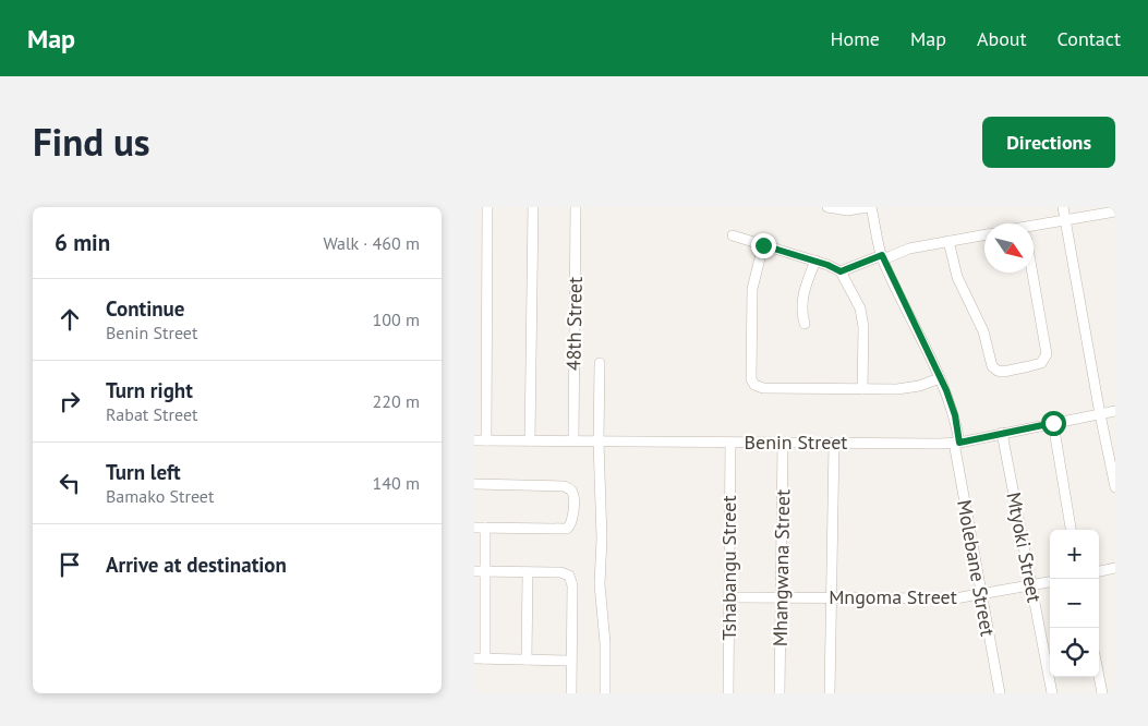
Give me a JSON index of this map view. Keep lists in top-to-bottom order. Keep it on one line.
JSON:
{"streets":{"street":["48th Street","Benin Street","Mtyoki Street","Tshabangu Street","Mhangwana Street","Molebane Street","Mngoma Street"]},"crossings":[["48th Street","Benin Street"],["Benin Street","Mtyoki Street"],["Benin Street","Tshabangu Street"],["Benin Street","Mhangwana Street"],["Benin Street","Molebane Street"],["Mtyoki Street","Mngoma Street"],["Tshabangu Street","Mngoma Street"],["Mhangwana Street","Mngoma Street"],["Molebane Street","Mngoma Street"]],"north":"bottom right","page":{"header":"Map","nav":["Home","Map","About","Contact"],"title":"Find us","buttons":"Directions","heading":["6 min","Walk · 460 m"],"list":[["Continue","Benin Street","100 m"],["Turn right","Rabat Street","220 m"],["Turn left","Bamako Street","140 m"],"Arrive at destination"],"map_buttons":["+","−"]}}
